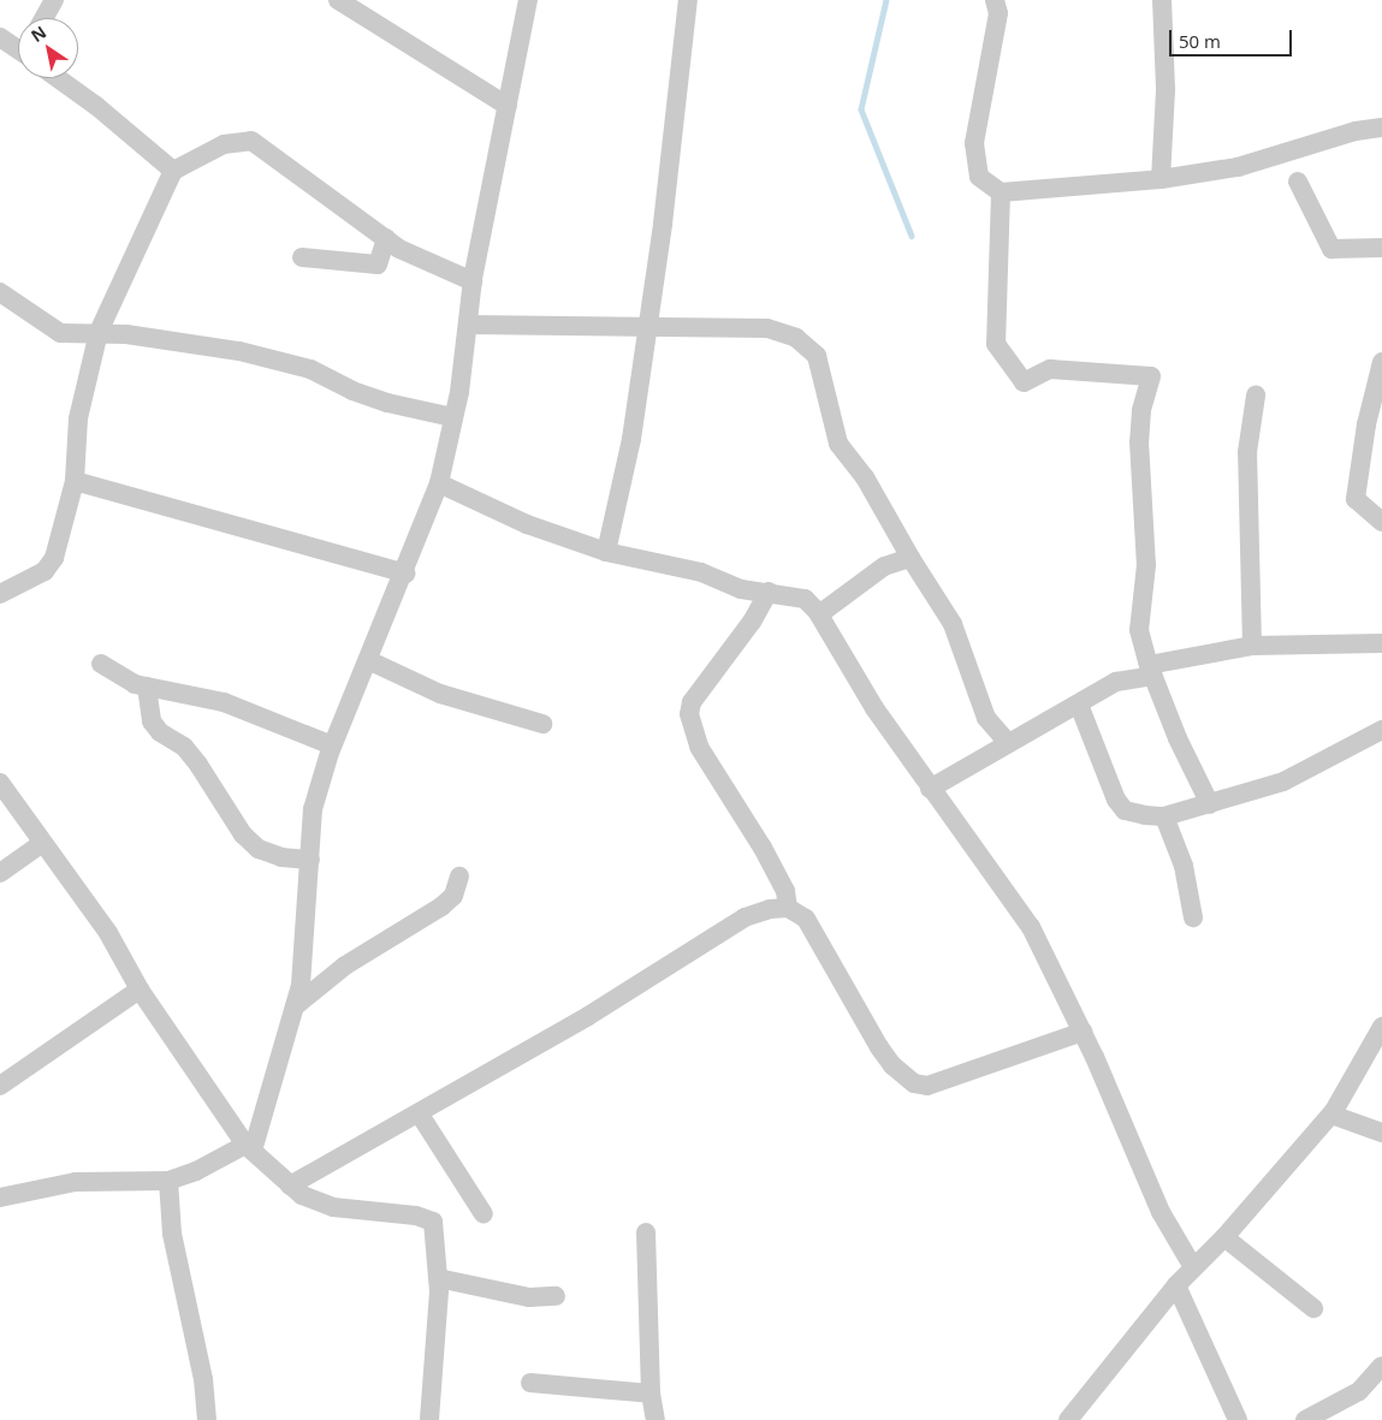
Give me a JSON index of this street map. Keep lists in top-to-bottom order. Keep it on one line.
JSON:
{"scale_bar":"50 m","north":"top left"}
